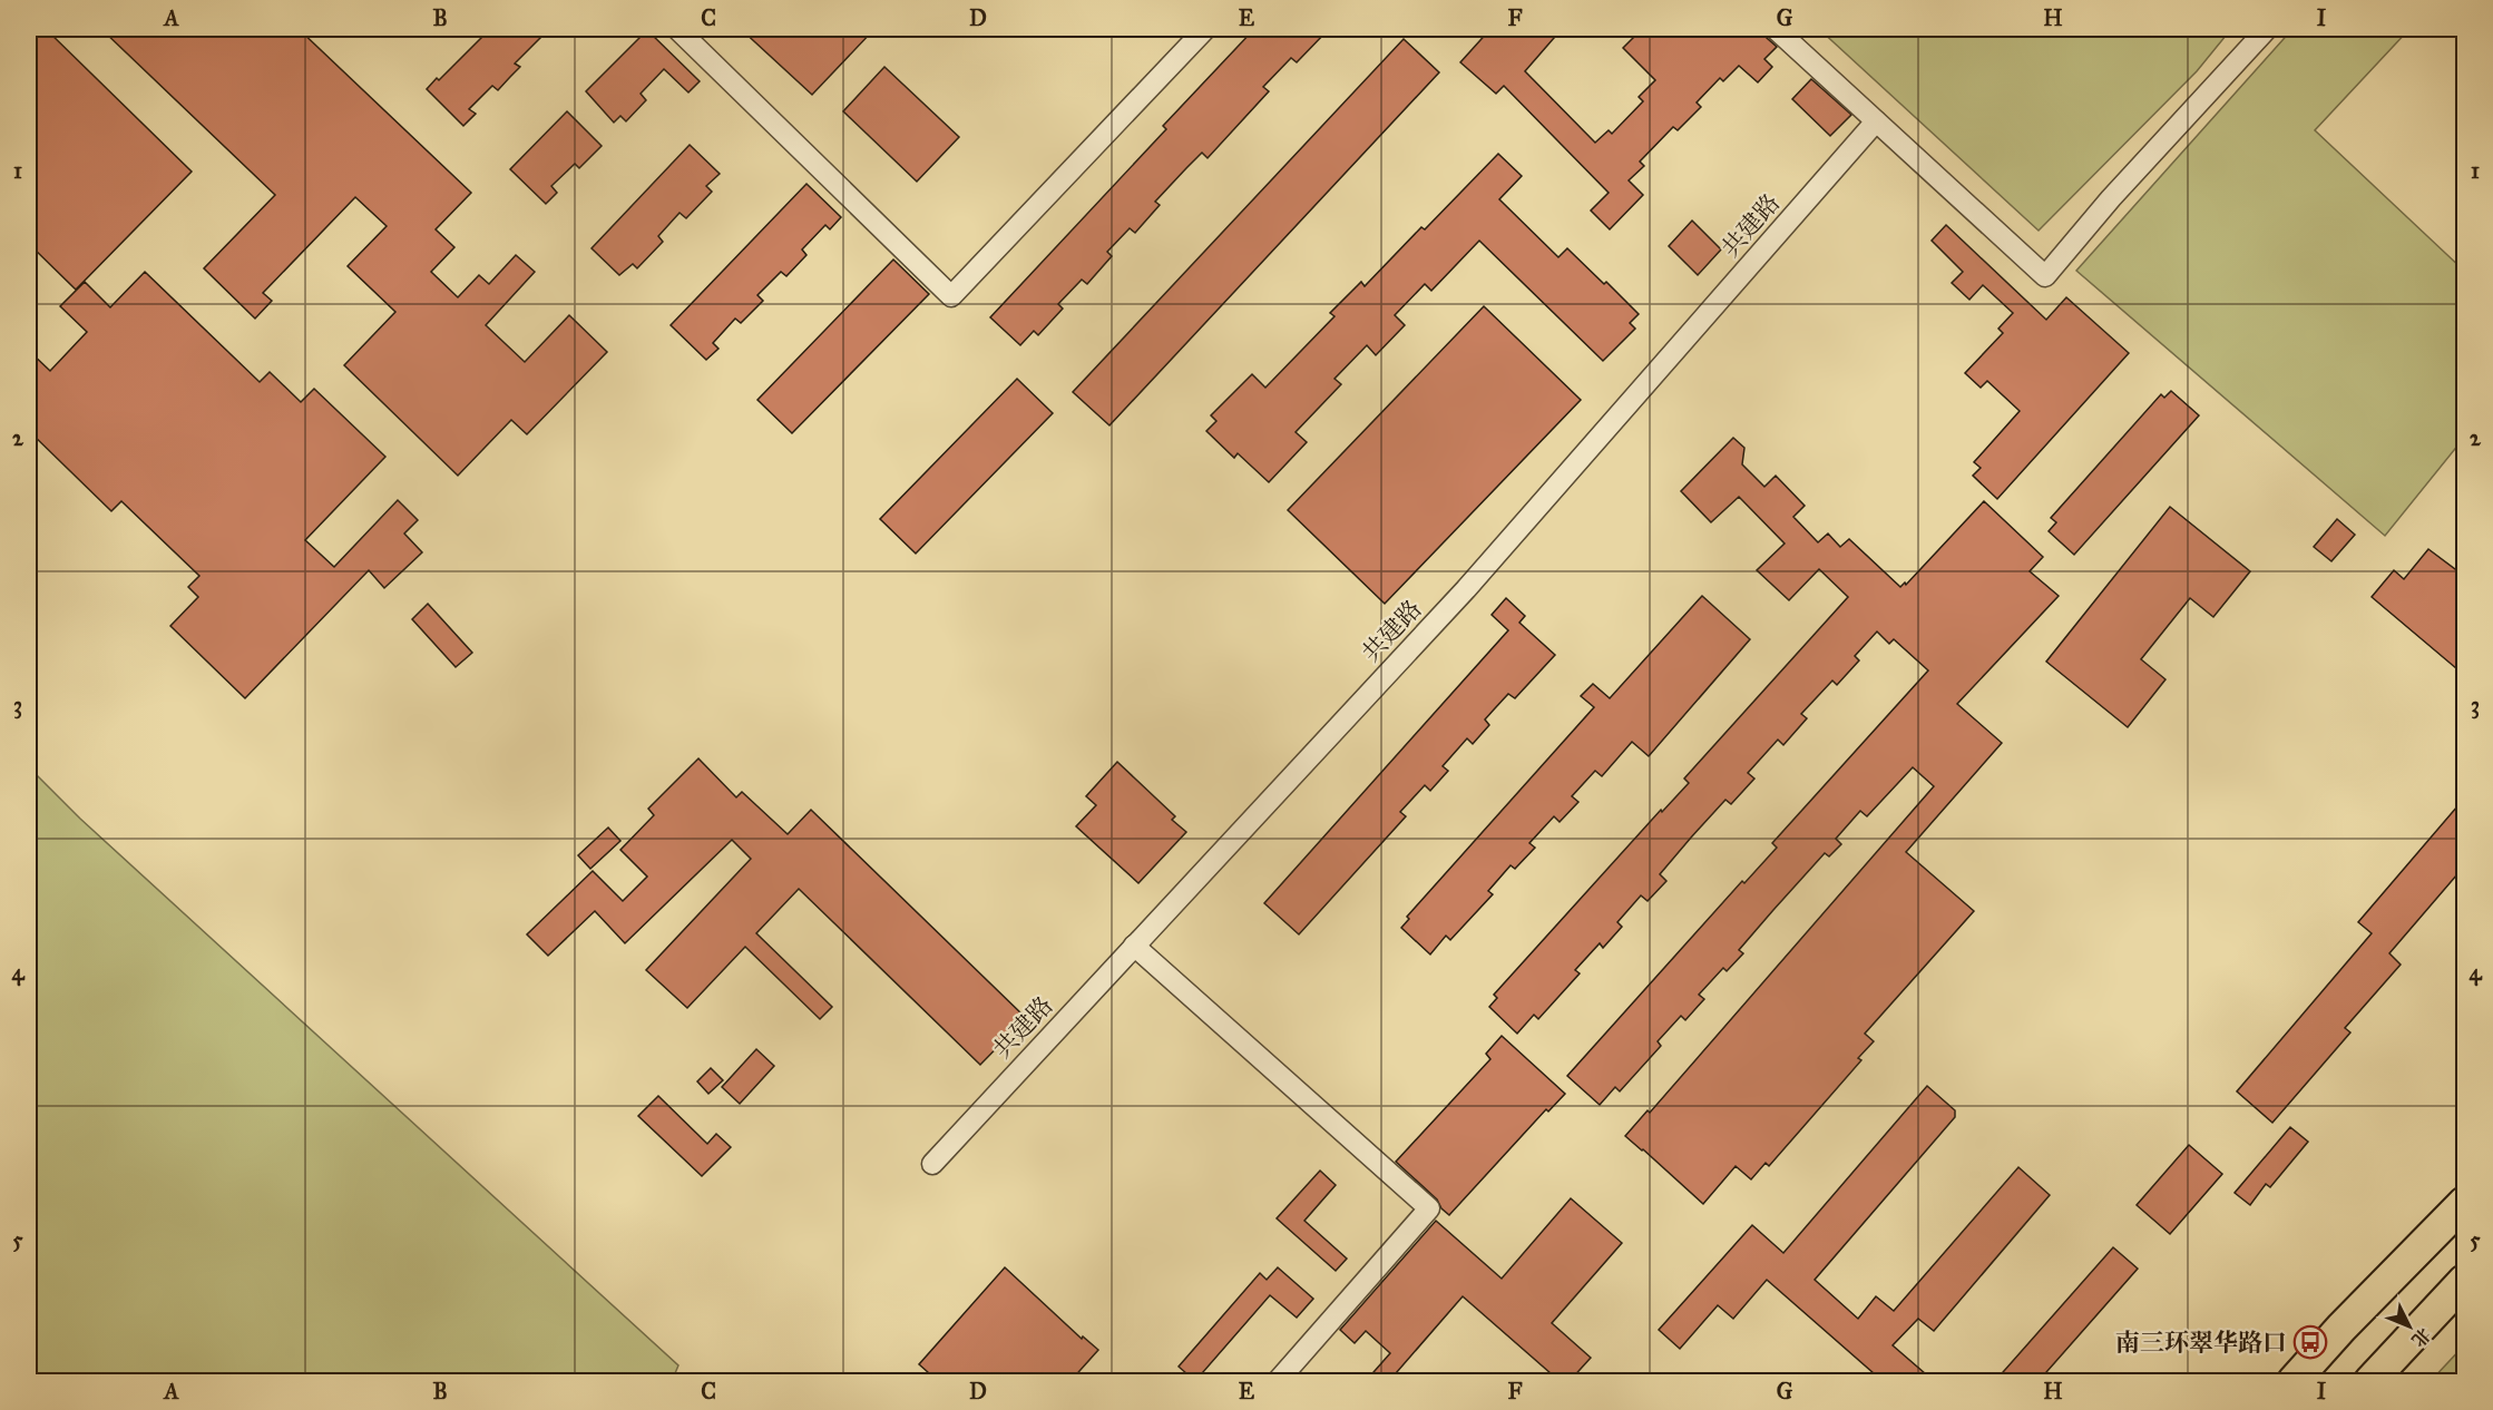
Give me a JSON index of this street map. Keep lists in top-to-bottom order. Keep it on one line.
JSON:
{"streets":{"street":["共建路"]},"places":{"bus stop":["南三环翠华路口"]},"north":"bottom right","grid":{"columns":["A","B","C","D","E","F","G","H","I"],"rows":["1","2","3","4","5"]}}
